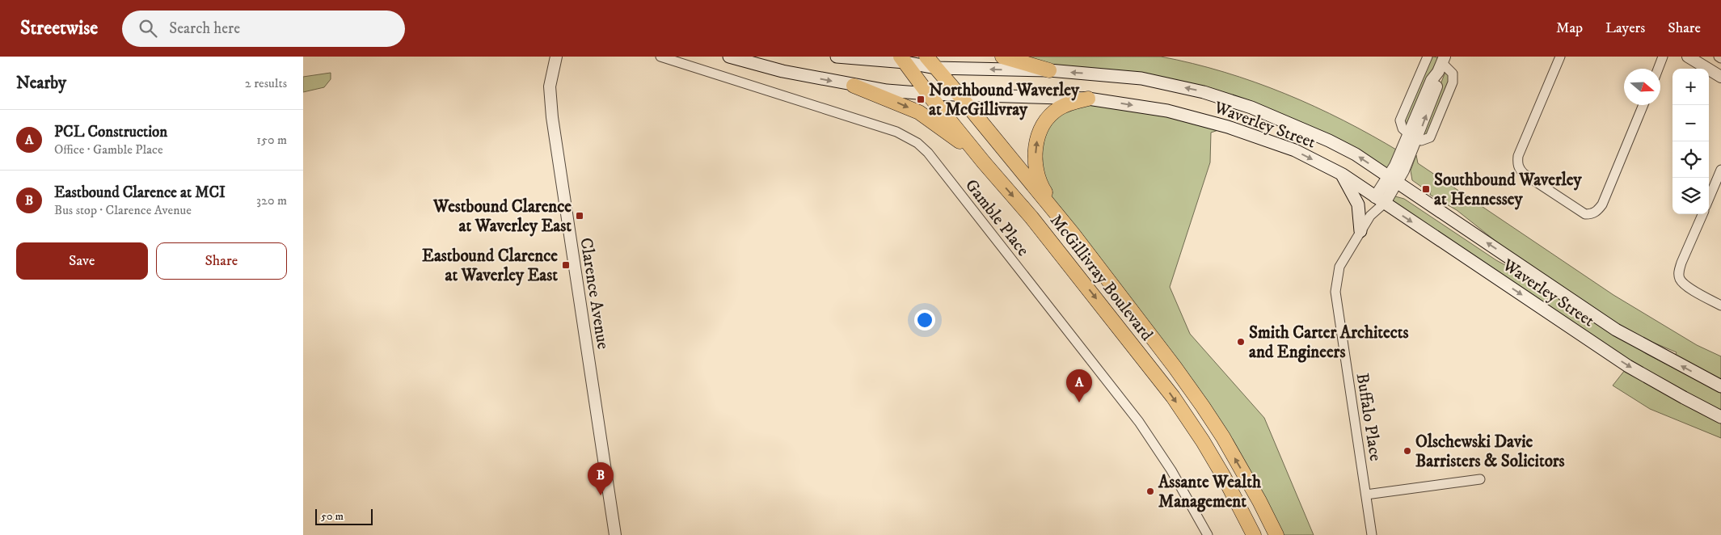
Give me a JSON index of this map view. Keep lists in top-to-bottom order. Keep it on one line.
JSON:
{"streets":{"main road":["Waverley Street","McGillivray Boulevard"],"street":["Gamble Place","Clarence Avenue","Buffalo Place"]},"crossings":[["Waverley Street","McGillivray Boulevard"],["Waverley Street","Buffalo Place"]],"places":{"transit":["Northbound Waverley at McGillivray","Southbound Waverley at Hennessey","Westbound Clarence at Waverley East","Eastbound Clarence at Waverley East"],"other":["Smith Carter Architects and Engineers","Olschewski Davie Barristers & Solicitors","Assante Wealth Management"]},"scale_bar":"50 m","north":"right","page":{"header":"Streetwise","search":"Search here","nav":["Map","Layers","Share"],"heading":["Nearby","2 results"],"map_buttons":["+","−"],"list":[{"mark":"A","name":"PCL Construction","note":"Office · Gamble Place","value":"150 m"},{"mark":"B","name":"Eastbound Clarence at MCI","note":"Bus stop · Clarence Avenue","value":"320 m"}],"buttons":["Save","Share"],"pins":["A","B"],"scale":"50 m"}}
